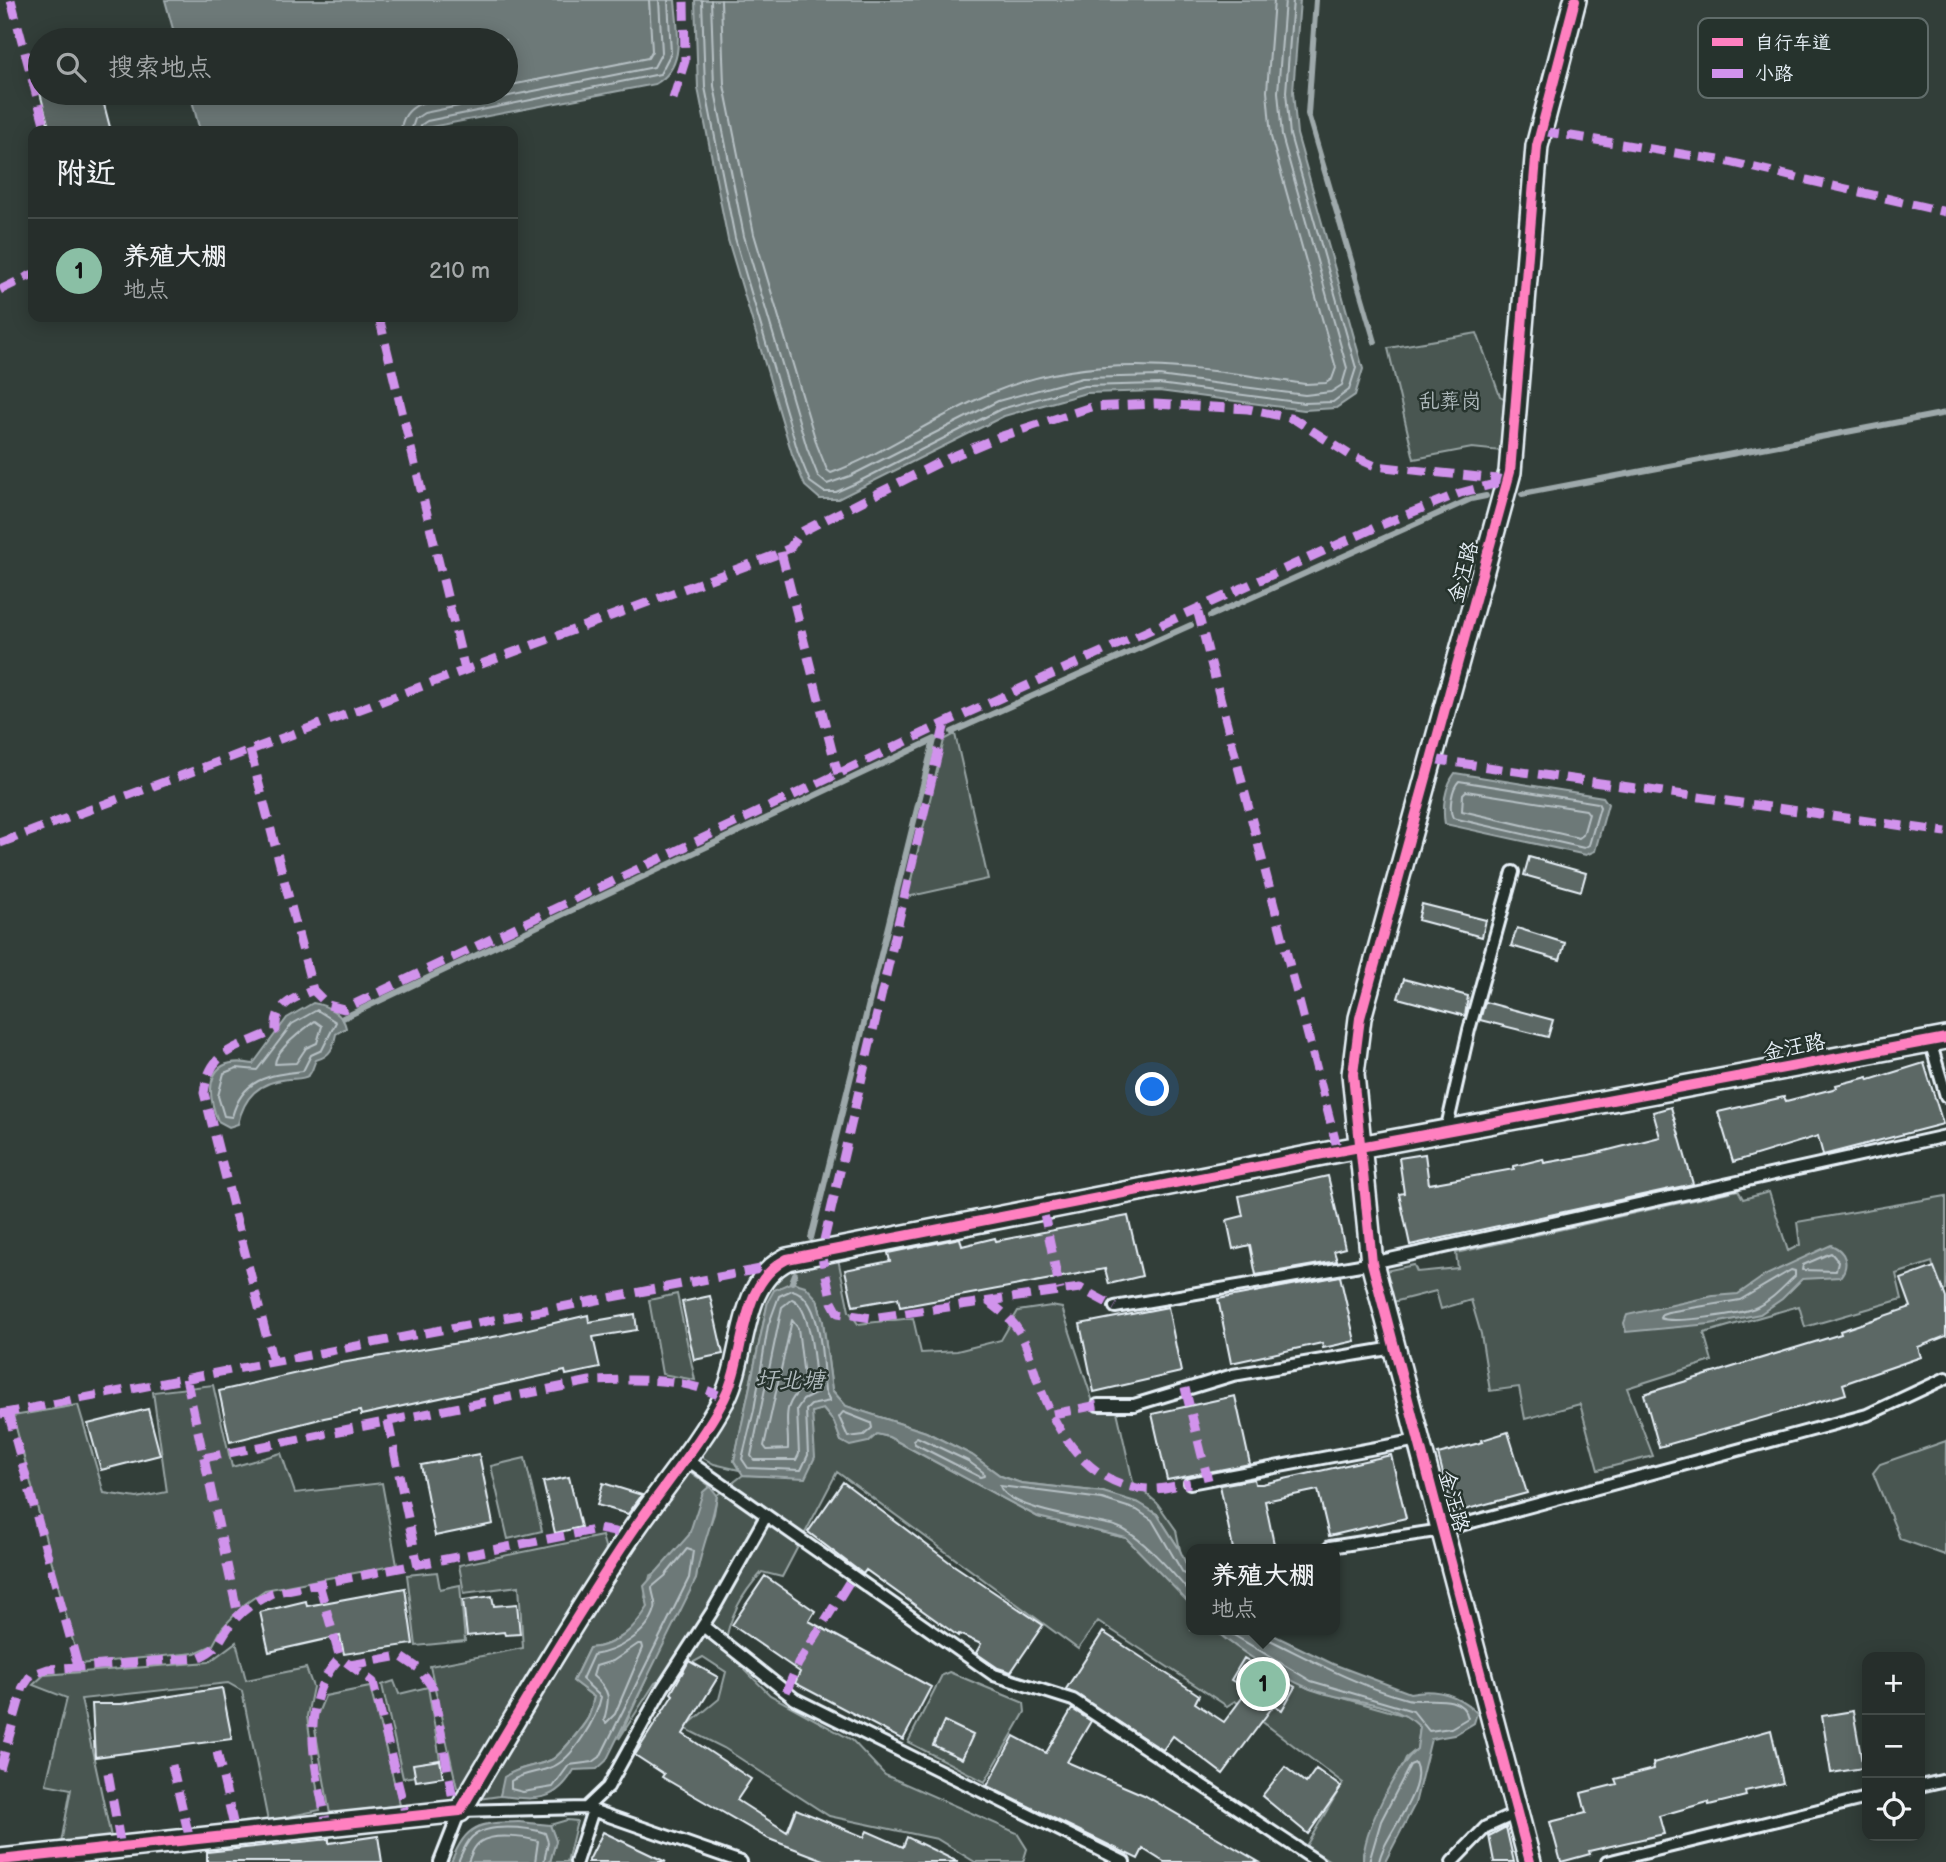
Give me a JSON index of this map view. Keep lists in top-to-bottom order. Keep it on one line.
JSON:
{"streets":{"street":["金汪路"]},"water":["圩北塘"],"parks":["乱葬岗"],"legend":["自行车道","小路"],"page":{"search":"搜索地点","heading":"附近","list":[{"mark":"1","name":"养殖大棚","note":"地点","value":"210 m"}],"popup":["养殖大棚","地点"],"map_buttons":["+","−"],"pins":"1"}}
